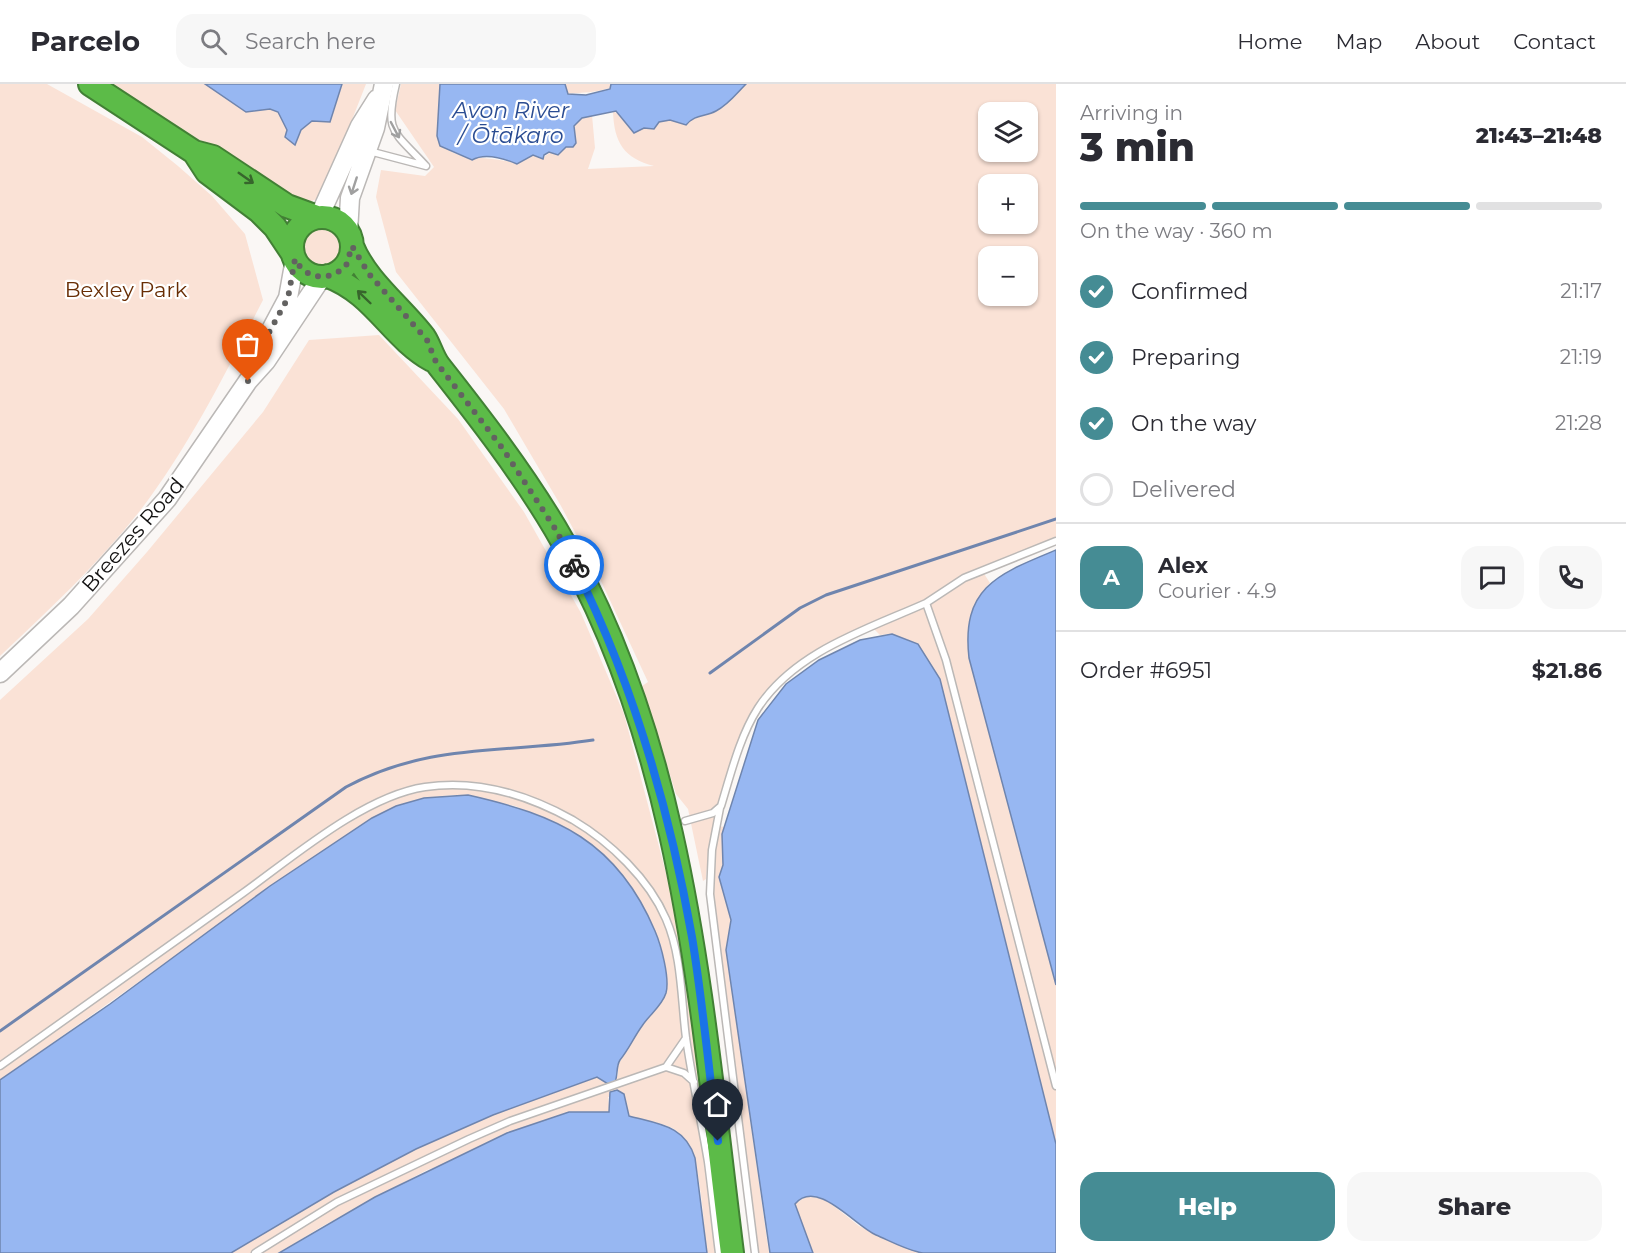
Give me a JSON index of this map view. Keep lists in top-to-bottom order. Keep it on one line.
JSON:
{"streets":{"main road":["Breezes Road"]},"water":["Avon River / Ōtākaro"],"parks":["Bexley Park"],"page":{"header":"Parcelo","search":"Search here","nav":["Home","Map","About","Contact"],"heading":["3 min","Arriving in","21:43–21:48"],"panel":["Alex","Courier · 4.9","Order #6951","$21.86"],"map_buttons":["+","−"],"bar":"On the way · 360 m","list":[["Confirmed","21:17"],["Preparing","21:19"],["On the way","21:28"],"Delivered"],"round":"A","buttons":["Help","Share"]}}
